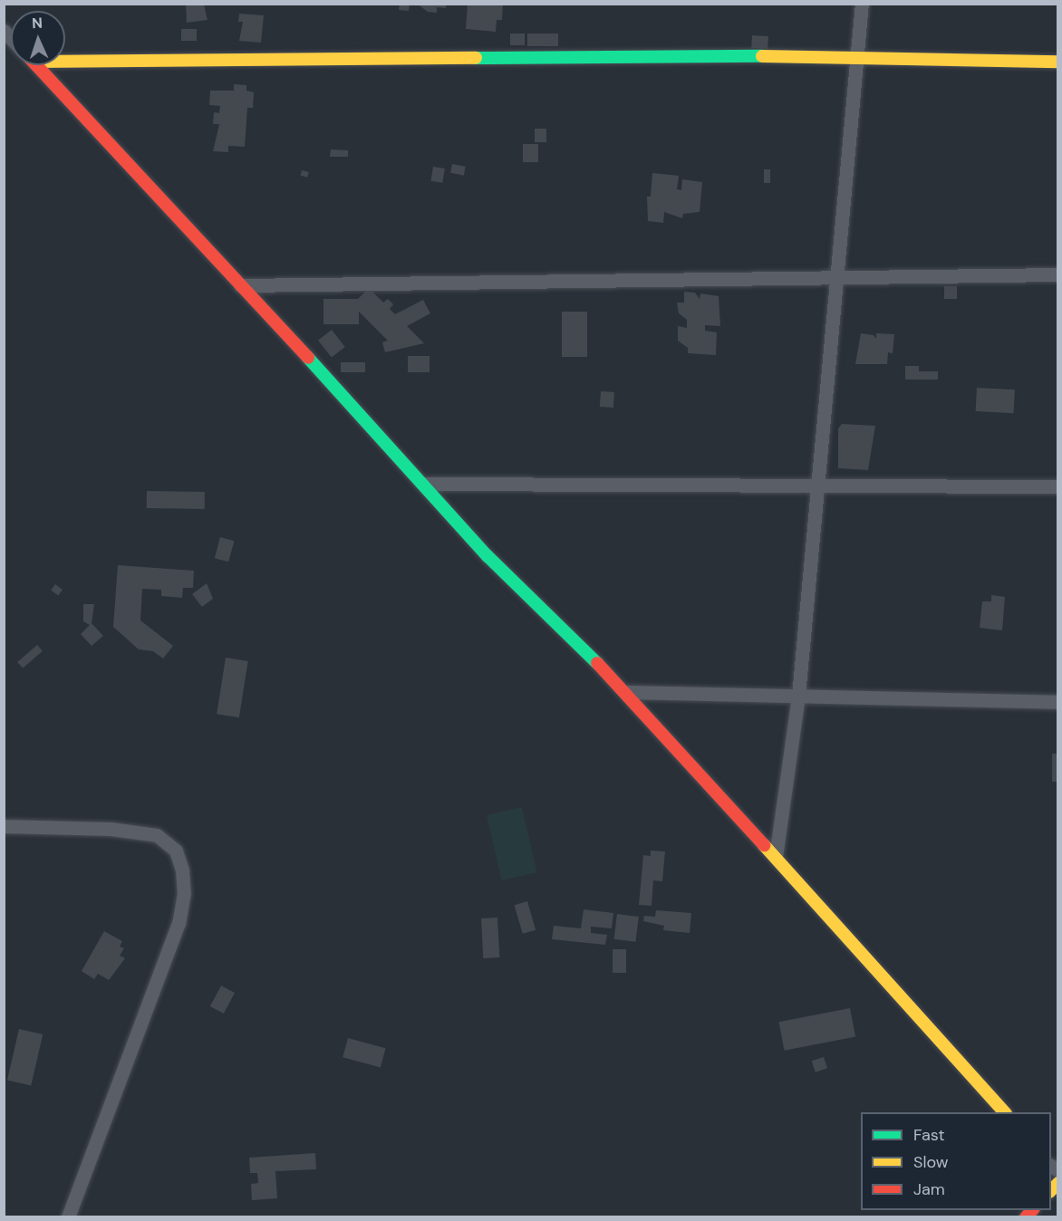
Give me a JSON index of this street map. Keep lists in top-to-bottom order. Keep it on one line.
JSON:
{"legend":["Fast","Slow","Jam"],"north":"top"}
